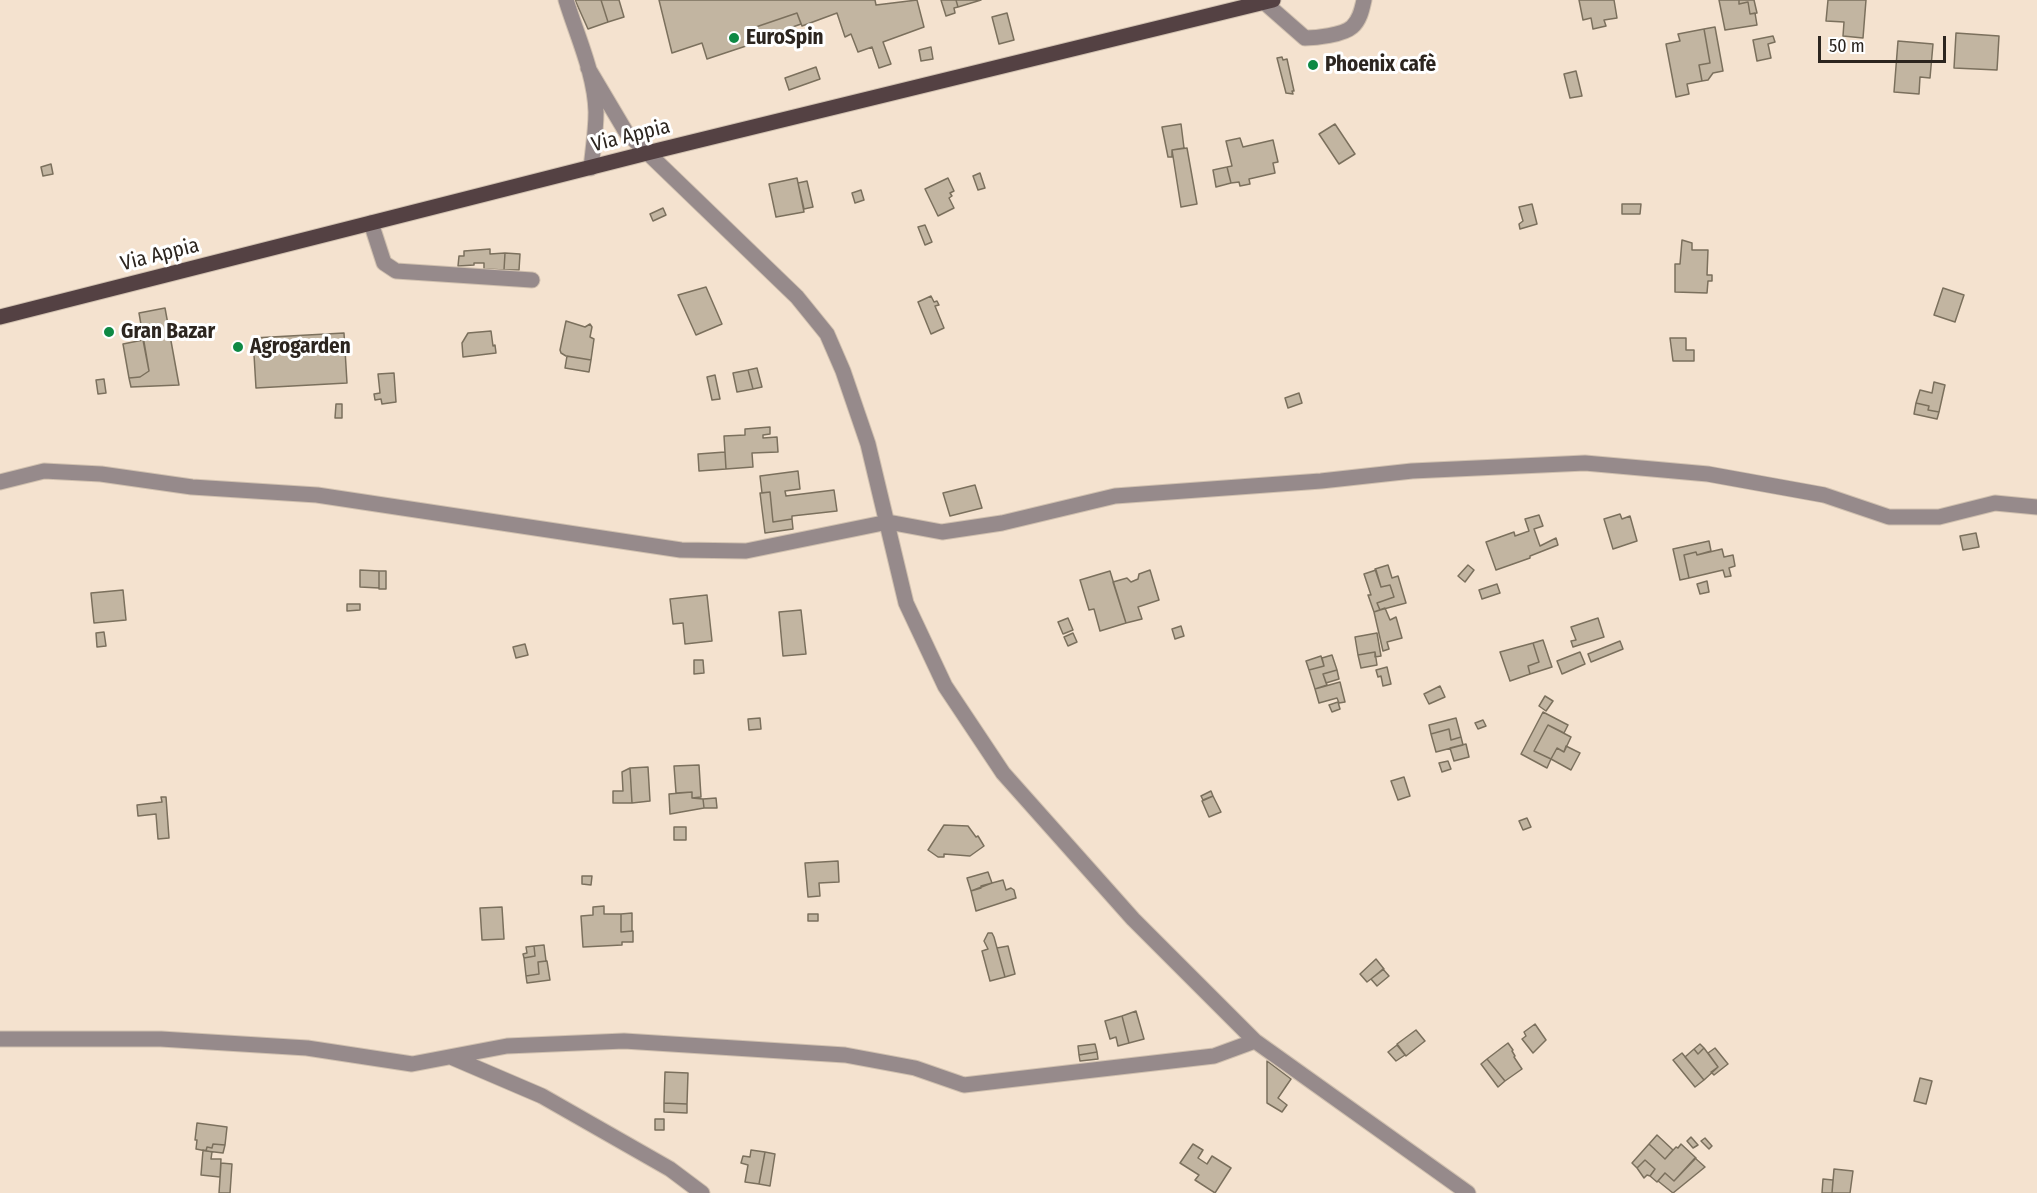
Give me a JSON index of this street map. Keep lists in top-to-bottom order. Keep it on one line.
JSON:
{"streets":{"main road":["Via Appia"]},"places":["EuroSpin","Phoenix cafè","Gran Bazar","Agrogarden"],"scale_bar":"50 m"}
